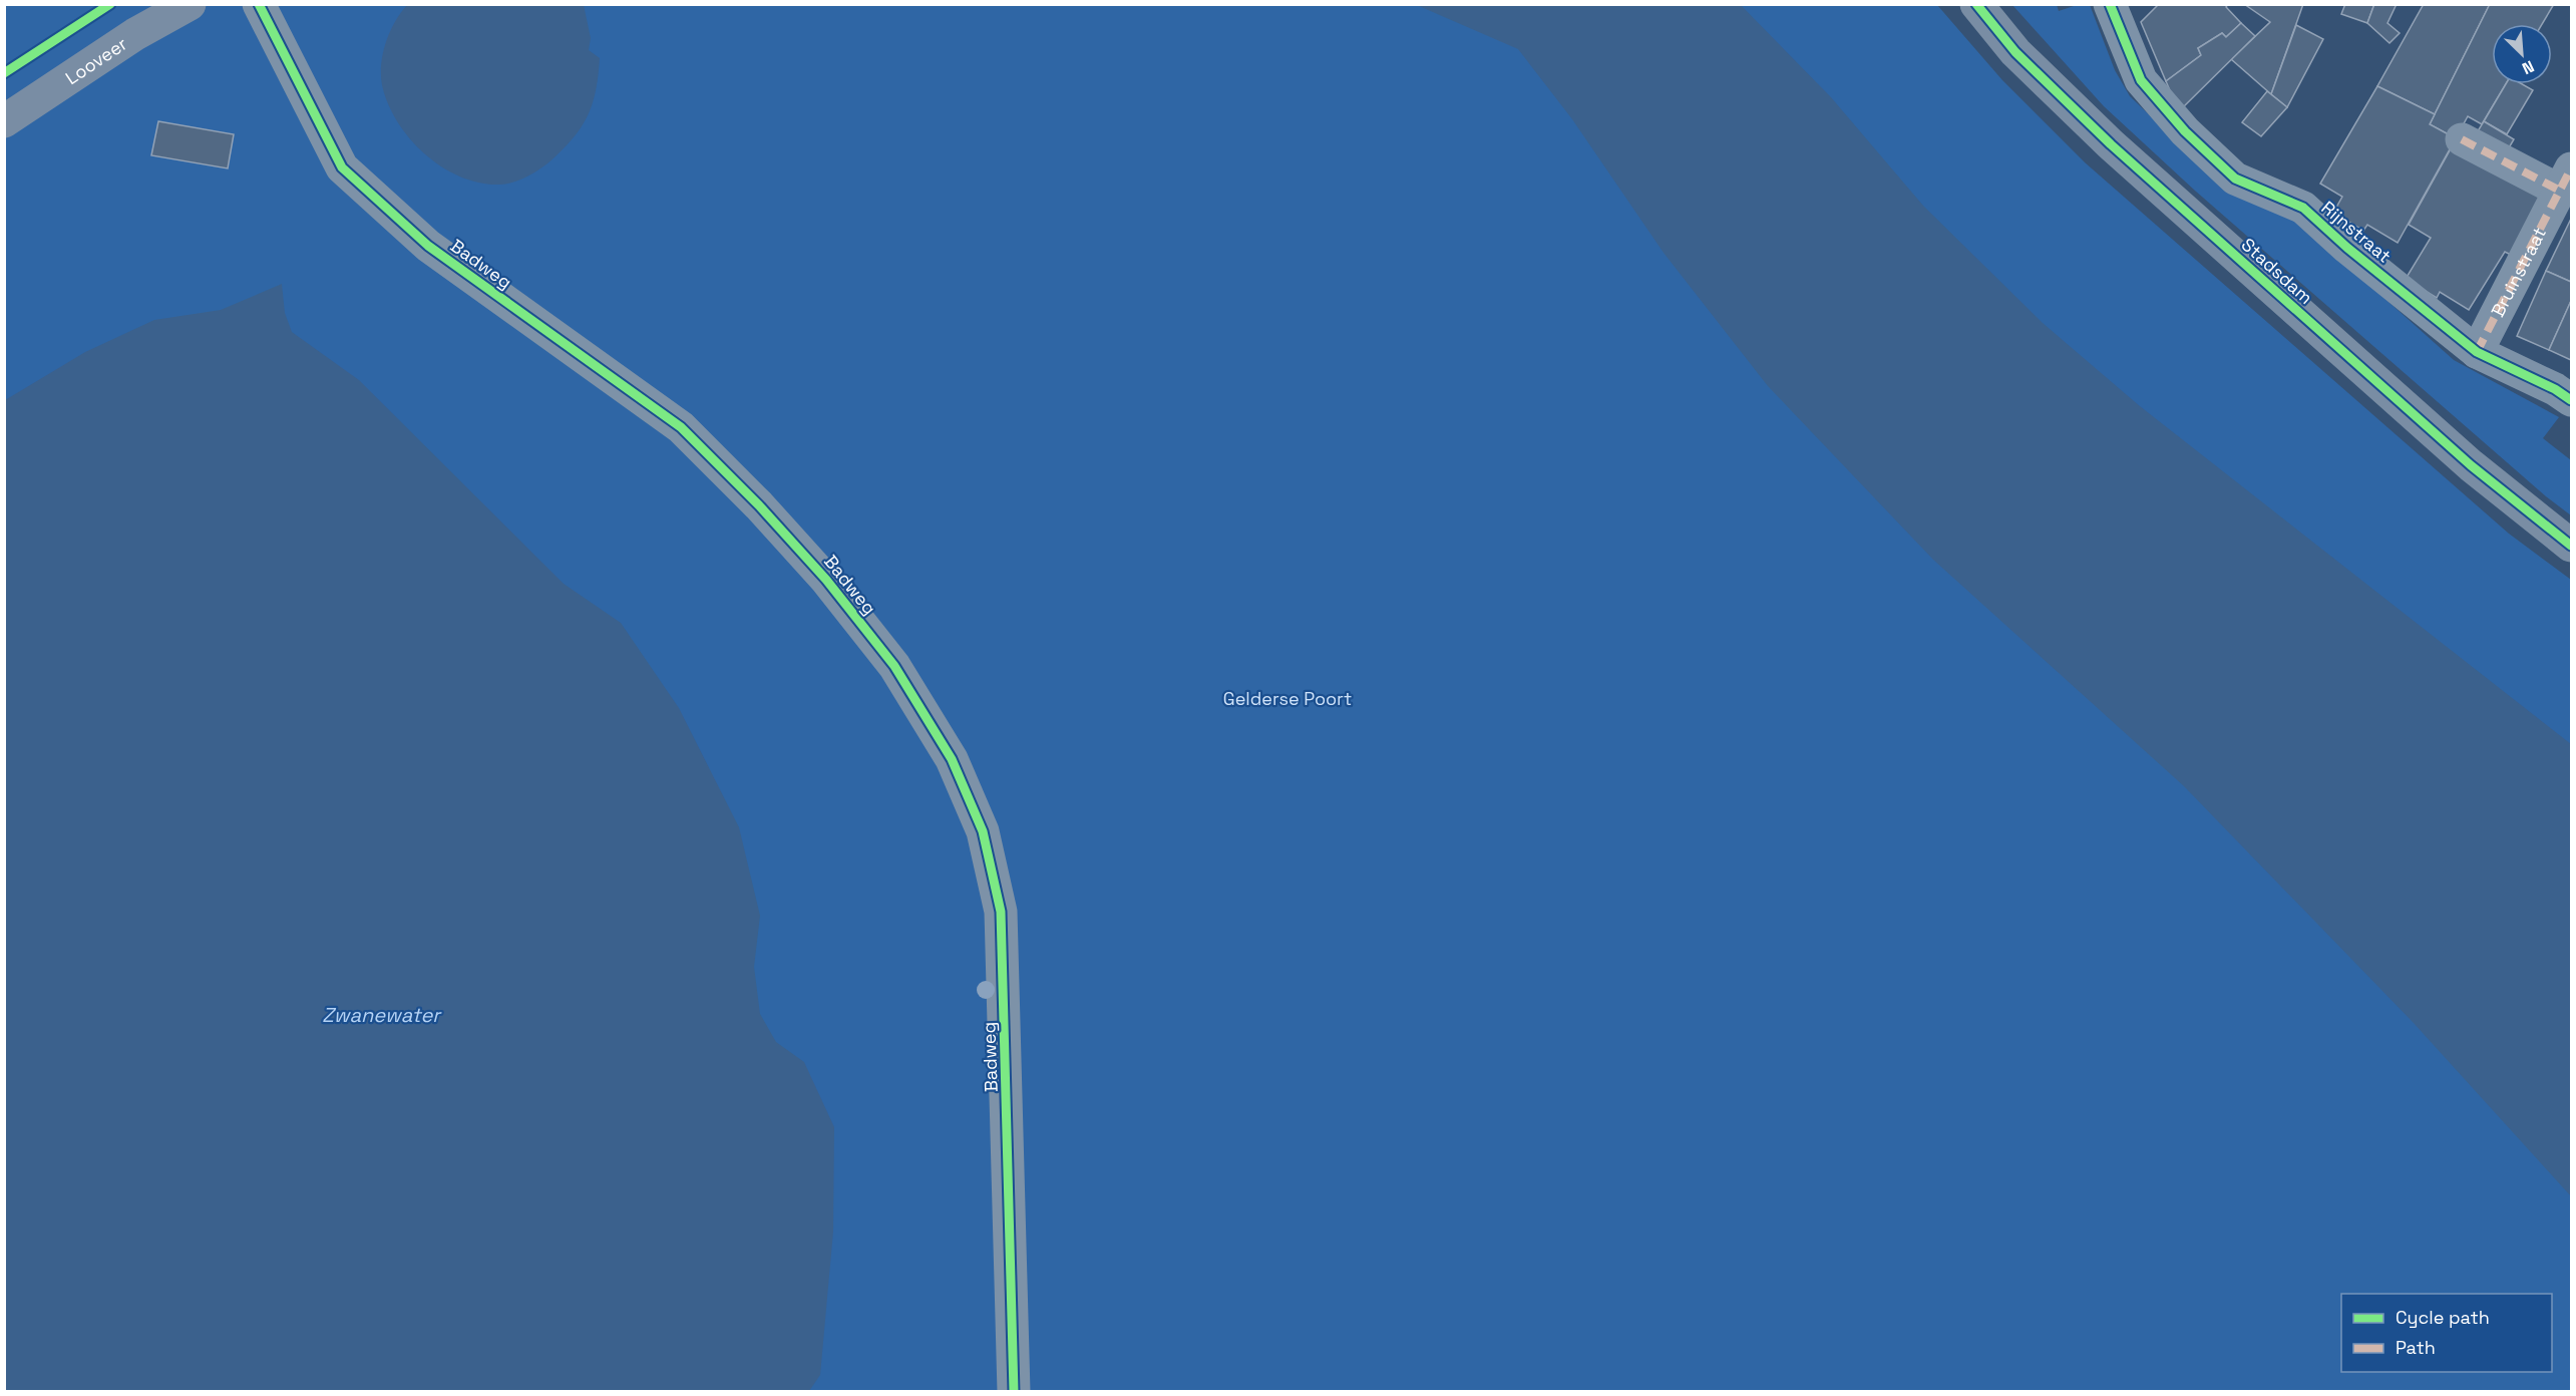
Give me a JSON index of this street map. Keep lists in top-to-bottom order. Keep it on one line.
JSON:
{"streets":{"street":["Looveer","Rijnstraat","Badweg","Stadsdam","Bruinstraat"]},"crossings":[["Rijnstraat","Bruinstraat"]],"water":["Zwanewater"],"parks":["Gelderse Poort"],"legend":["Cycle path","Path"],"north":"bottom right"}
